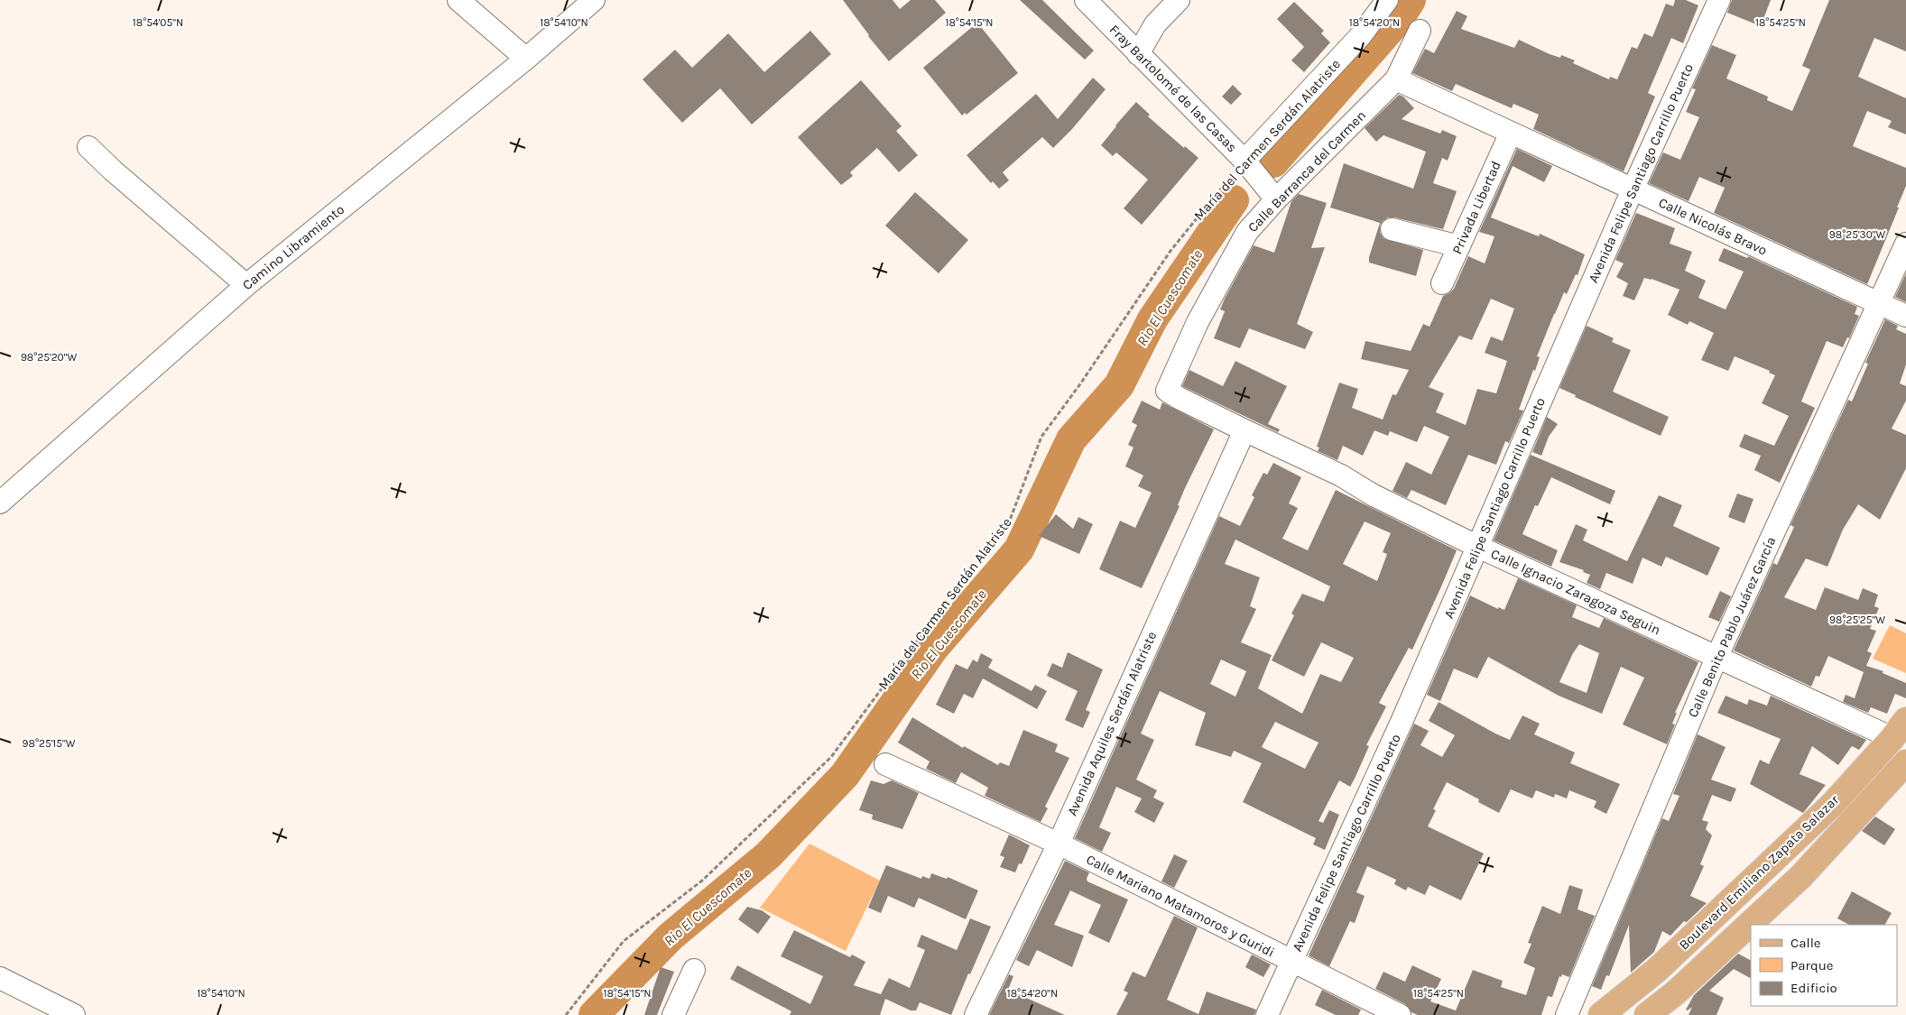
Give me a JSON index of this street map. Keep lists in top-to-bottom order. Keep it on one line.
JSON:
{"streets":{"main road":["Boulevard Emiliano Zapata Salazar"],"street":["Fray Bartolomé de las Casas","María del Carmen Serdán Alatriste","Calle Barranca del Carmen","Avenida Felipe Santiago Carrillo Puerto","Privada Libertad","Calle Nicolás Bravo","Camino Libramiento","Calle Ignacio Zaragoza Seguin","Calle Benito Pablo Juárez García","Avenida Aquiles Serdán Alatriste","Calle Mariano Matamoros y Guridi"]},"crossings":[["Fray Bartolomé de las Casas","María del Carmen Serdán Alatriste"],["Fray Bartolomé de las Casas","Calle Barranca del Carmen"],["Calle Barranca del Carmen","Calle Nicolás Bravo"],["Calle Barranca del Carmen","Calle Ignacio Zaragoza Seguin"],["Avenida Felipe Santiago Carrillo Puerto","Calle Nicolás Bravo"],["Avenida Felipe Santiago Carrillo Puerto","Calle Ignacio Zaragoza Seguin"],["Avenida Felipe Santiago Carrillo Puerto","Calle Mariano Matamoros y Guridi"],["Privada Libertad","Calle Nicolás Bravo"],["Calle Nicolás Bravo","Calle Benito Pablo Juárez García"],["Calle Ignacio Zaragoza Seguin","Calle Benito Pablo Juárez García"],["Calle Ignacio Zaragoza Seguin","Avenida Aquiles Serdán Alatriste"],["Calle Ignacio Zaragoza Seguin","Boulevard Emiliano Zapata Salazar"],["Avenida Aquiles Serdán Alatriste","Calle Mariano Matamoros y Guridi"]],"water":["Rio El Cuescomate"],"legend":["Calle","Parque","Edificio"],"coordinates":["18°54'05\"N","18°54'10\"N","18°54'15\"N","18°54'20\"N","18°54'25\"N","98°25'30\"W","98°25'20\"W","98°25'25\"W","98°25'15\"W"]}
